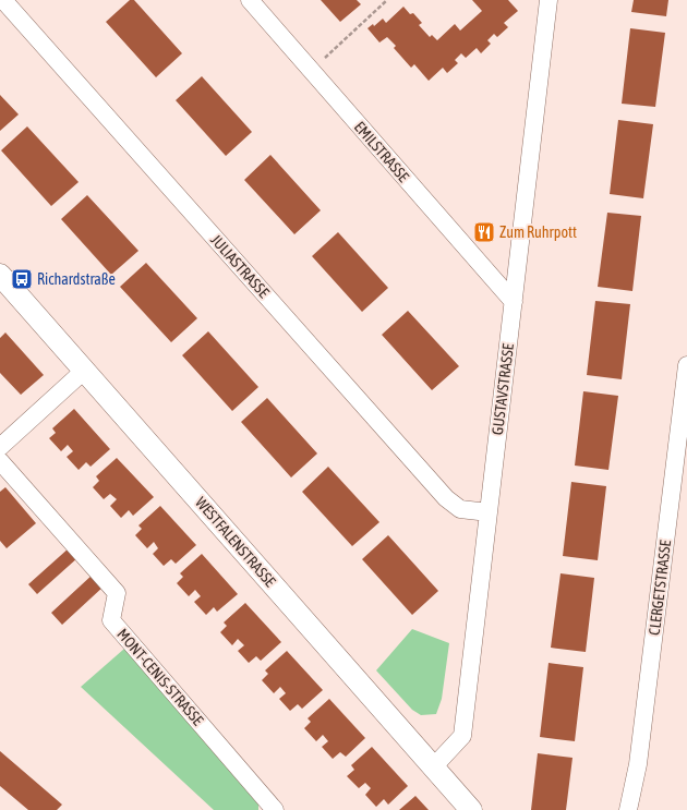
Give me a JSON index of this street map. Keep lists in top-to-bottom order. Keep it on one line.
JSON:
{"streets":{"street":["EMILSTRASSE","JULIASTRASSE","GUSTAVSTRASSE","WESTFALENSTRASSE","CLERGETSTRASSE","MONT-CENIS-STRASSE"]},"crossings":[["EMILSTRASSE","GUSTAVSTRASSE"],["JULIASTRASSE","GUSTAVSTRASSE"],["GUSTAVSTRASSE","WESTFALENSTRASSE"]],"places":{"restaurant":["Zum Ruhrpott"],"bus stop":["Richardstraße"]}}
